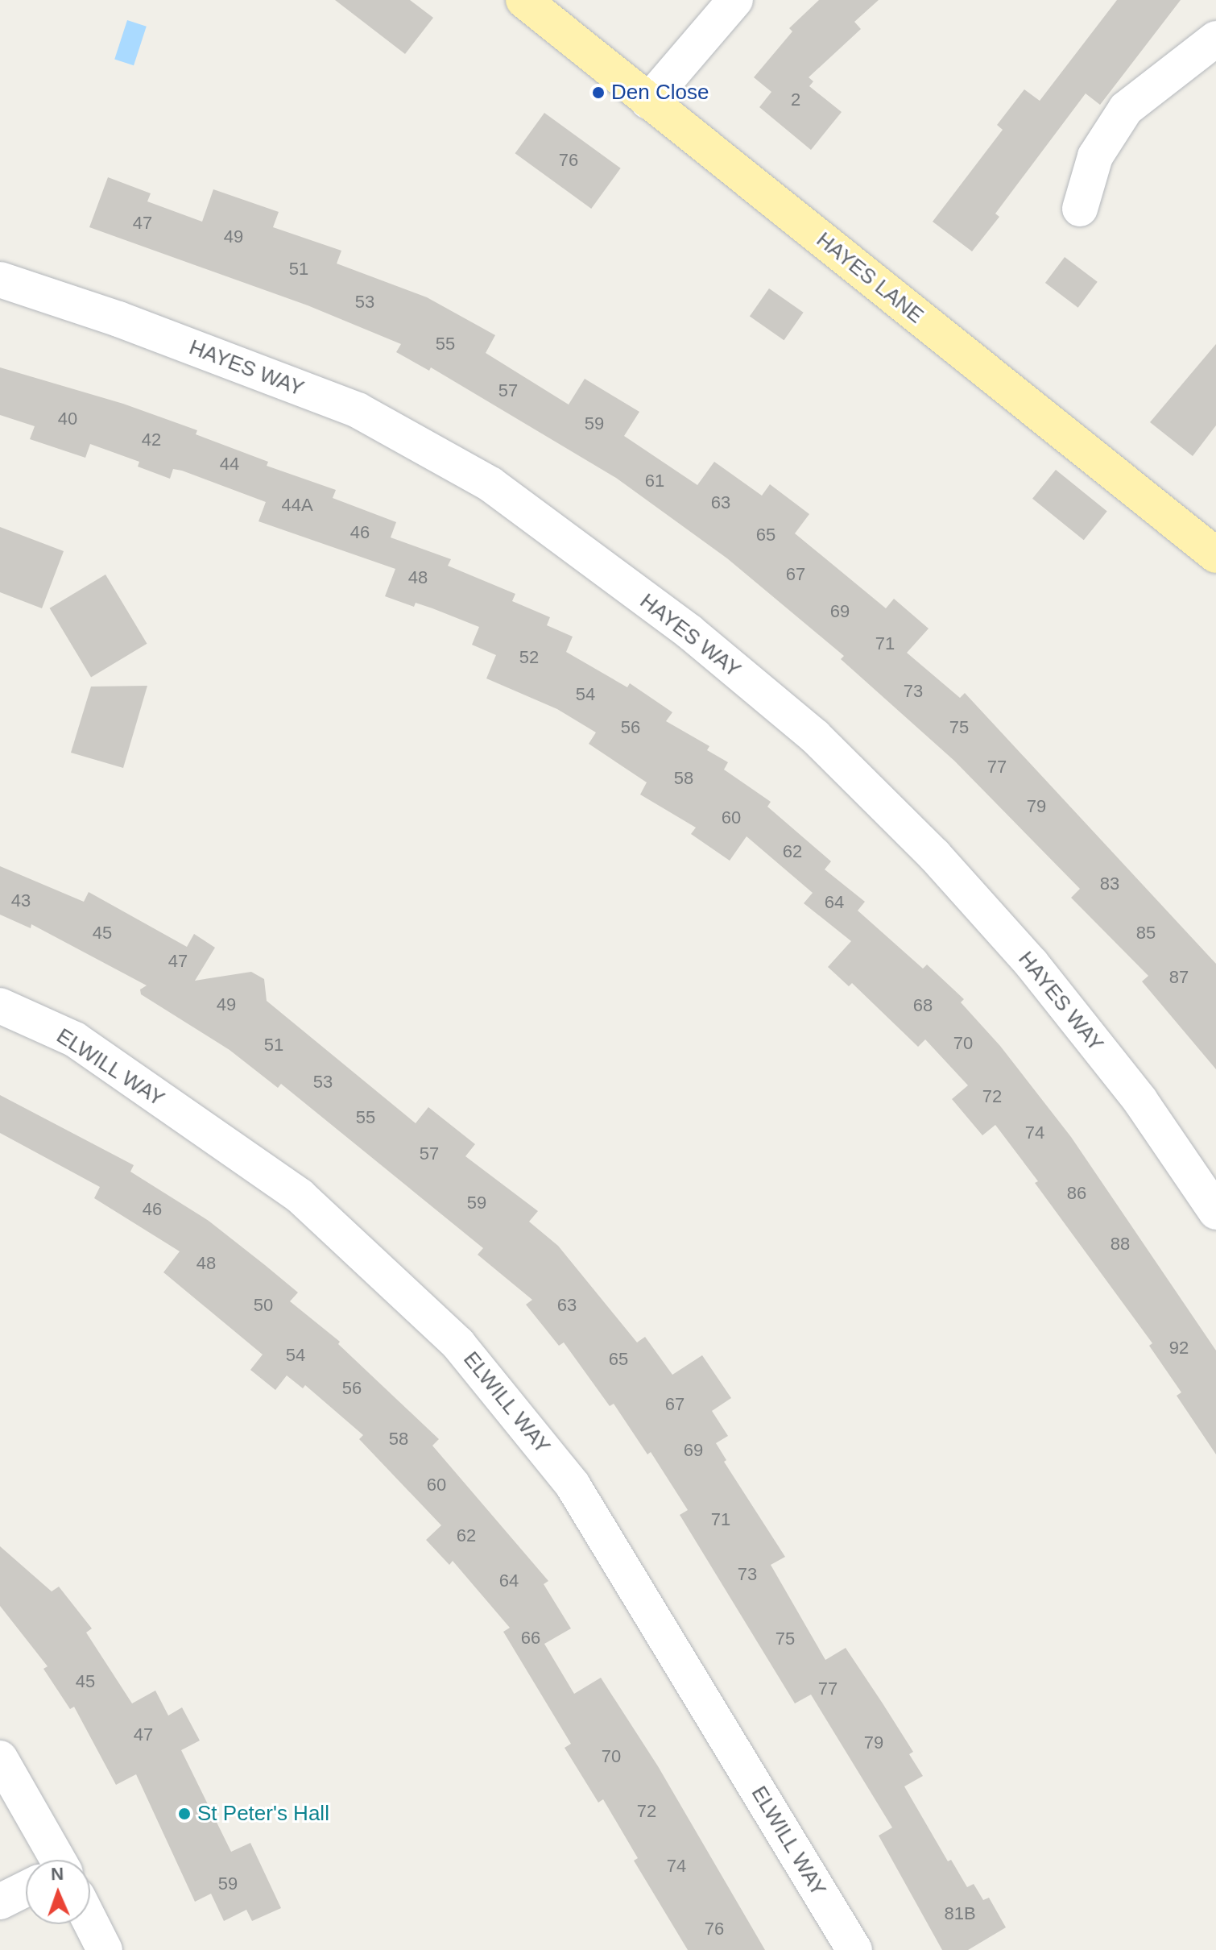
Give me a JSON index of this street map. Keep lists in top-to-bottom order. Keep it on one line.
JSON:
{"streets":{"main road":["HAYES LANE"],"street":["HAYES WAY","ELWILL WAY"]},"places":["Den Close","St Peter's Hall"],"house_numbers":["2","76","47","49","51","53","55","57","40","59","42","44","61","63","44A","46","65","67","48","69","71","52","73","54","56","75","77","58","79","60","62","83","43","64","45","85","47","87","49","68","70","51","53","72","55","74","57","86","59","46","88","48","50","63","92","54","65","56","67","58","69","60","71","62","73","64","66","75","45","77","47","79","70","72","74","59","81B","76"],"north":"top"}
